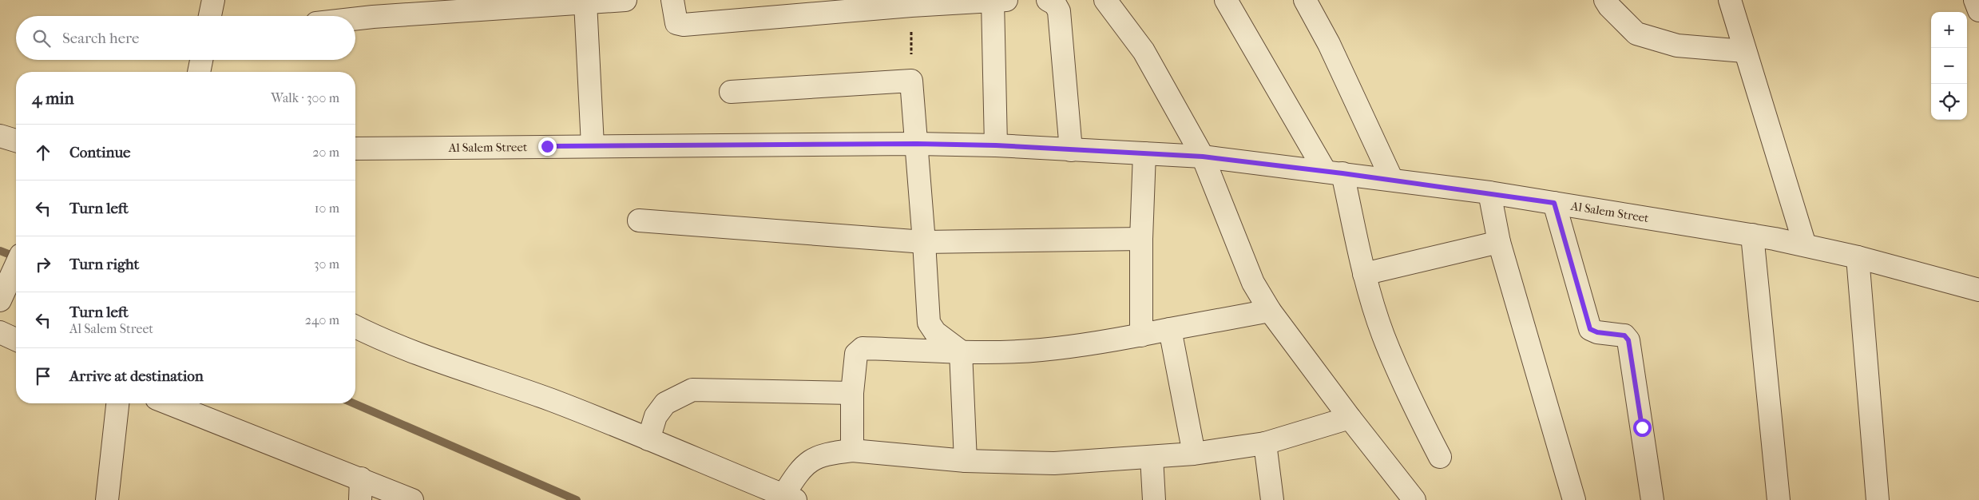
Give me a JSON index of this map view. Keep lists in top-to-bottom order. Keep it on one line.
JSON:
{"streets":{"street":["Al Salem Street"]},"page":{"map_buttons":["+","−"],"search":"Search here","heading":["4 min","Walk · 300 m"],"list":[["Continue","20 m"],["Turn left","10 m"],["Turn right","30 m"],["Turn left","Al Salem Street","240 m"],"Arrive at destination"]}}
